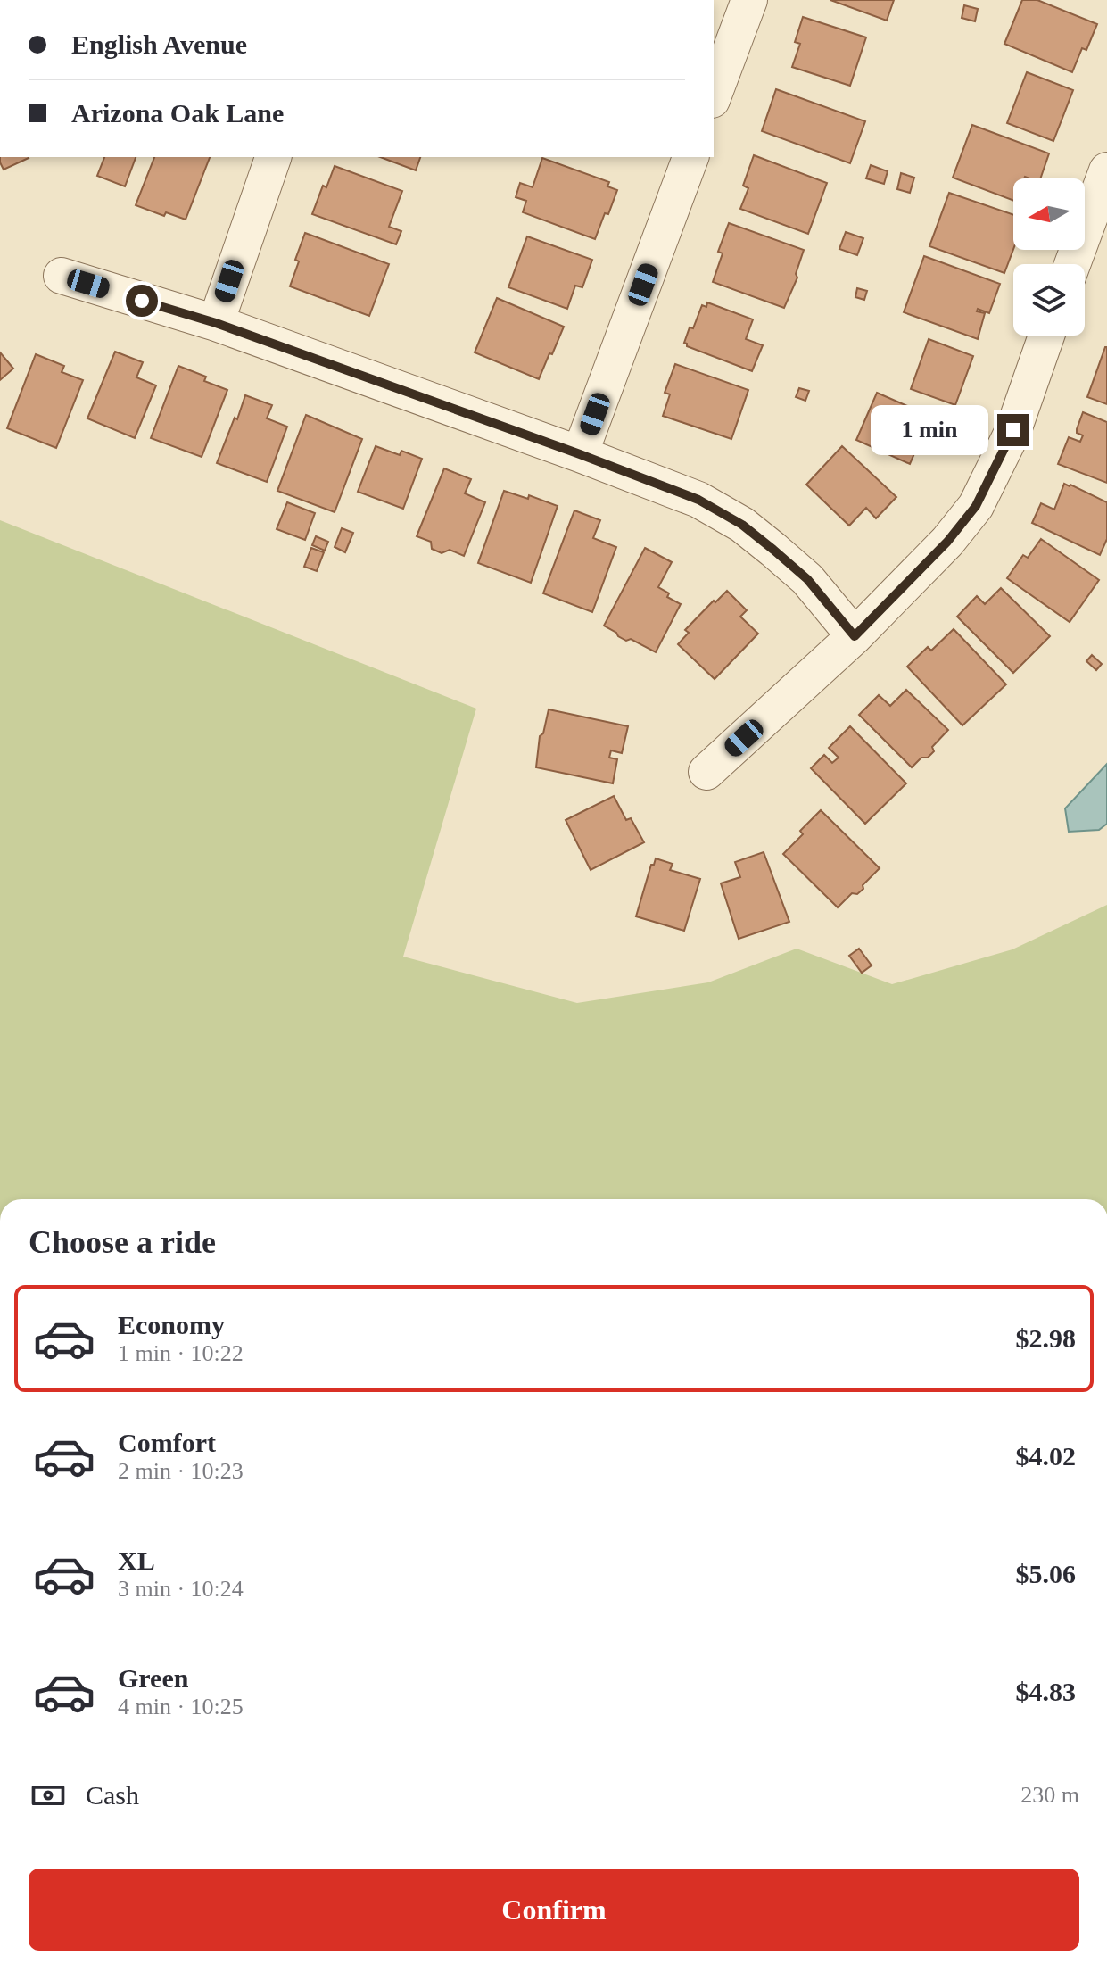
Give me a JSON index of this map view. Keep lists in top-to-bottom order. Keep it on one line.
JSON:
{"north":"left","page":{"banner":["English Avenue","Arizona Oak Lane"],"bubble":"1 min","heading":"Choose a ride","list":[{"name":"Economy","note":"1 min · 10:22","value":"$2.98"},{"name":"Comfort","note":"2 min · 10:23","value":"$4.02"},{"name":"XL","note":"3 min · 10:24","value":"$5.06"},{"name":"Green","note":"4 min · 10:25","value":"$4.83"}],"pay":["Cash","230 m"],"buttons":"Confirm"}}
